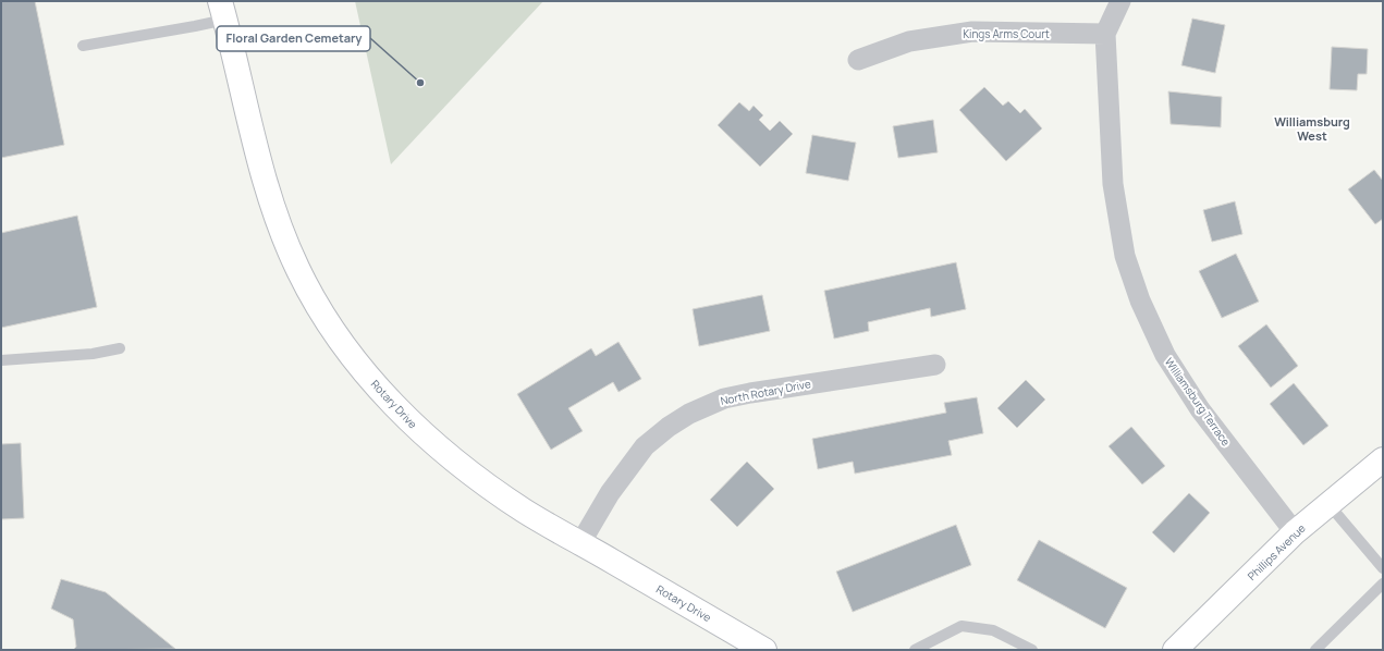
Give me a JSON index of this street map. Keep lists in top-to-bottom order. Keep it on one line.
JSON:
{"streets":{"street":["Kings Arms Court","North Rotary Drive","Williamsburg Terrace","Rotary Drive","Phillips Avenue"]},"crossings":[["Kings Arms Court","Williamsburg Terrace"],["North Rotary Drive","Rotary Drive"],["Williamsburg Terrace","Phillips Avenue"]],"districts":["Williamsburg West"],"places":["Floral Garden Cemetary"]}
